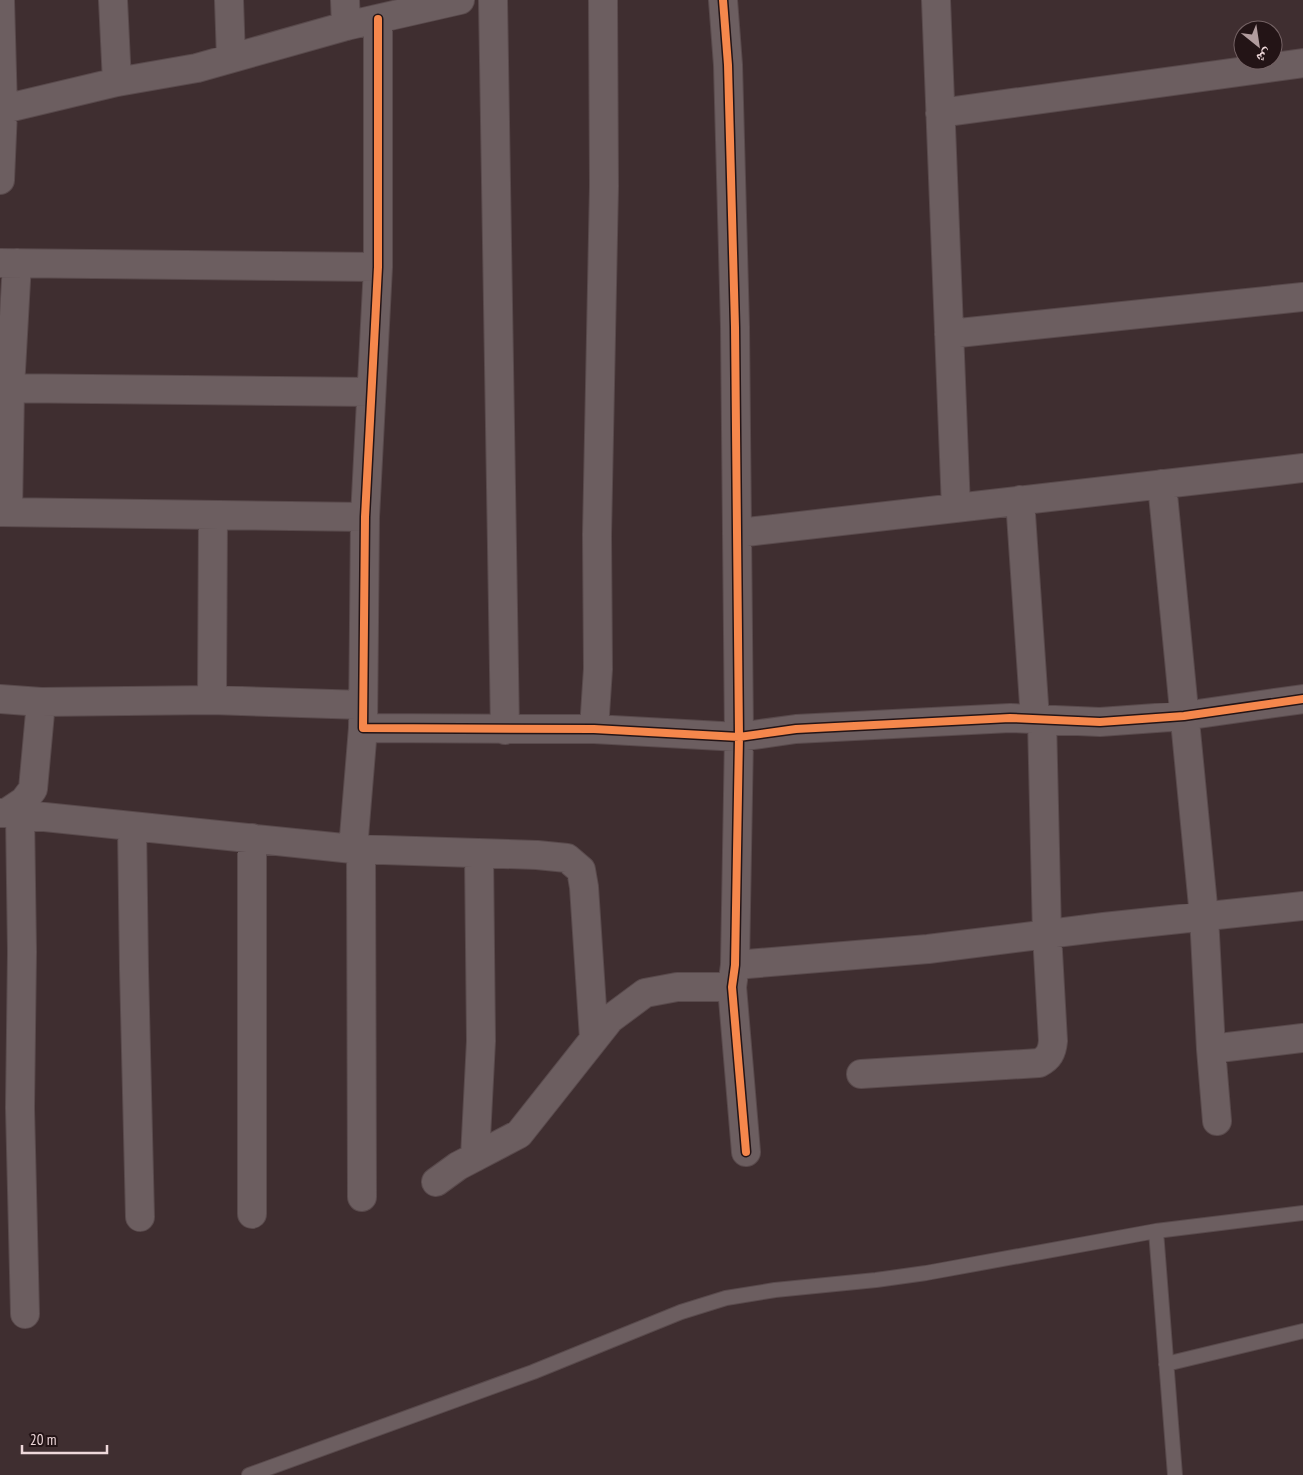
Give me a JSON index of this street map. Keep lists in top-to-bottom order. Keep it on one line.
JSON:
{"scale_bar":"20 m","north":"bottom right"}
